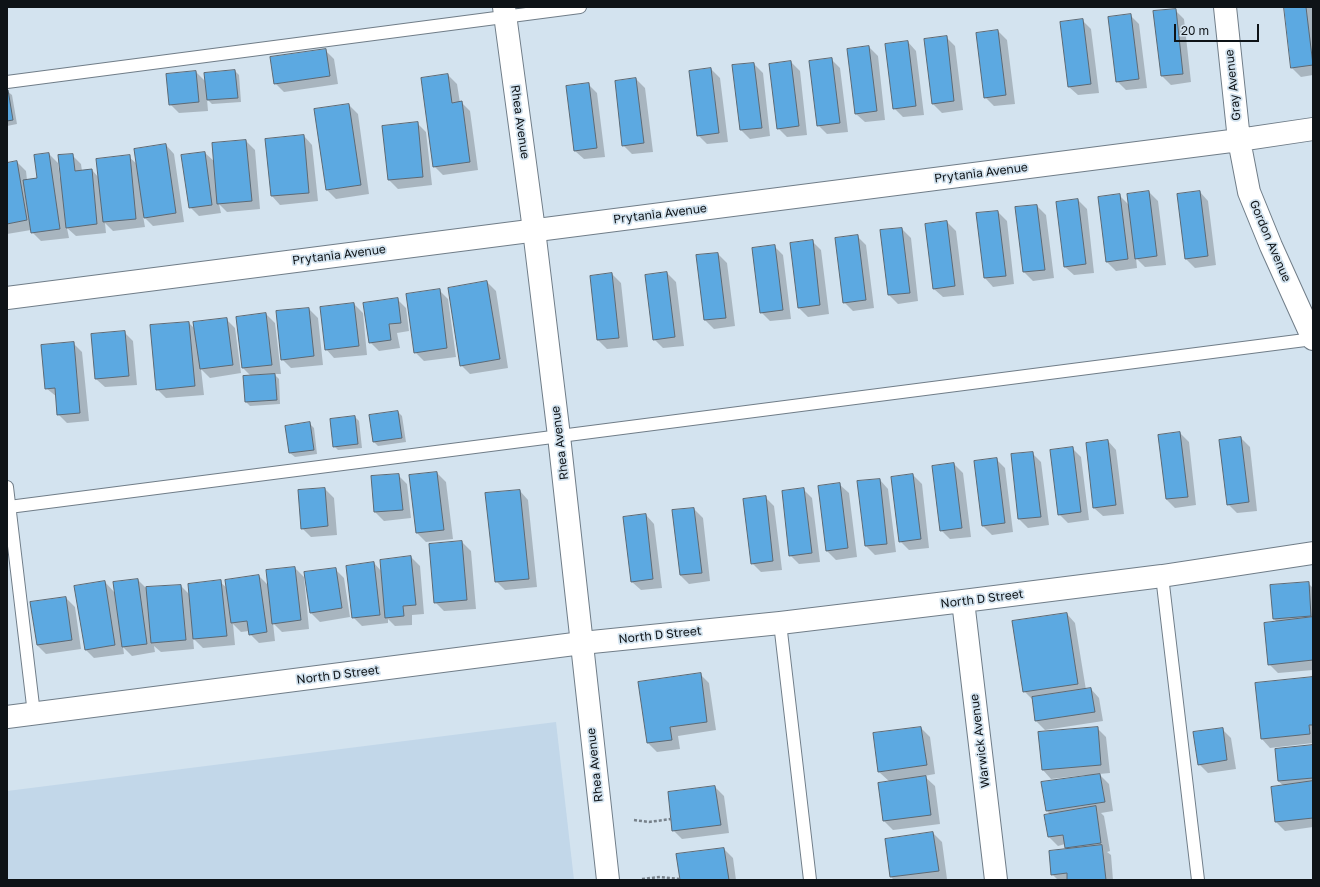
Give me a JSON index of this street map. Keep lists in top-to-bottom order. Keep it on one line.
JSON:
{"streets":{"street":["Gray Avenue","Rhea Avenue","Prytania Avenue","Gordon Avenue","North D Street","Warwick Avenue"]},"crossings":[["Gray Avenue","Prytania Avenue"],["Gray Avenue","Gordon Avenue"],["Rhea Avenue","Prytania Avenue"],["Rhea Avenue","North D Street"],["Prytania Avenue","Gordon Avenue"],["North D Street","Warwick Avenue"]],"scale_bar":"20 m"}
